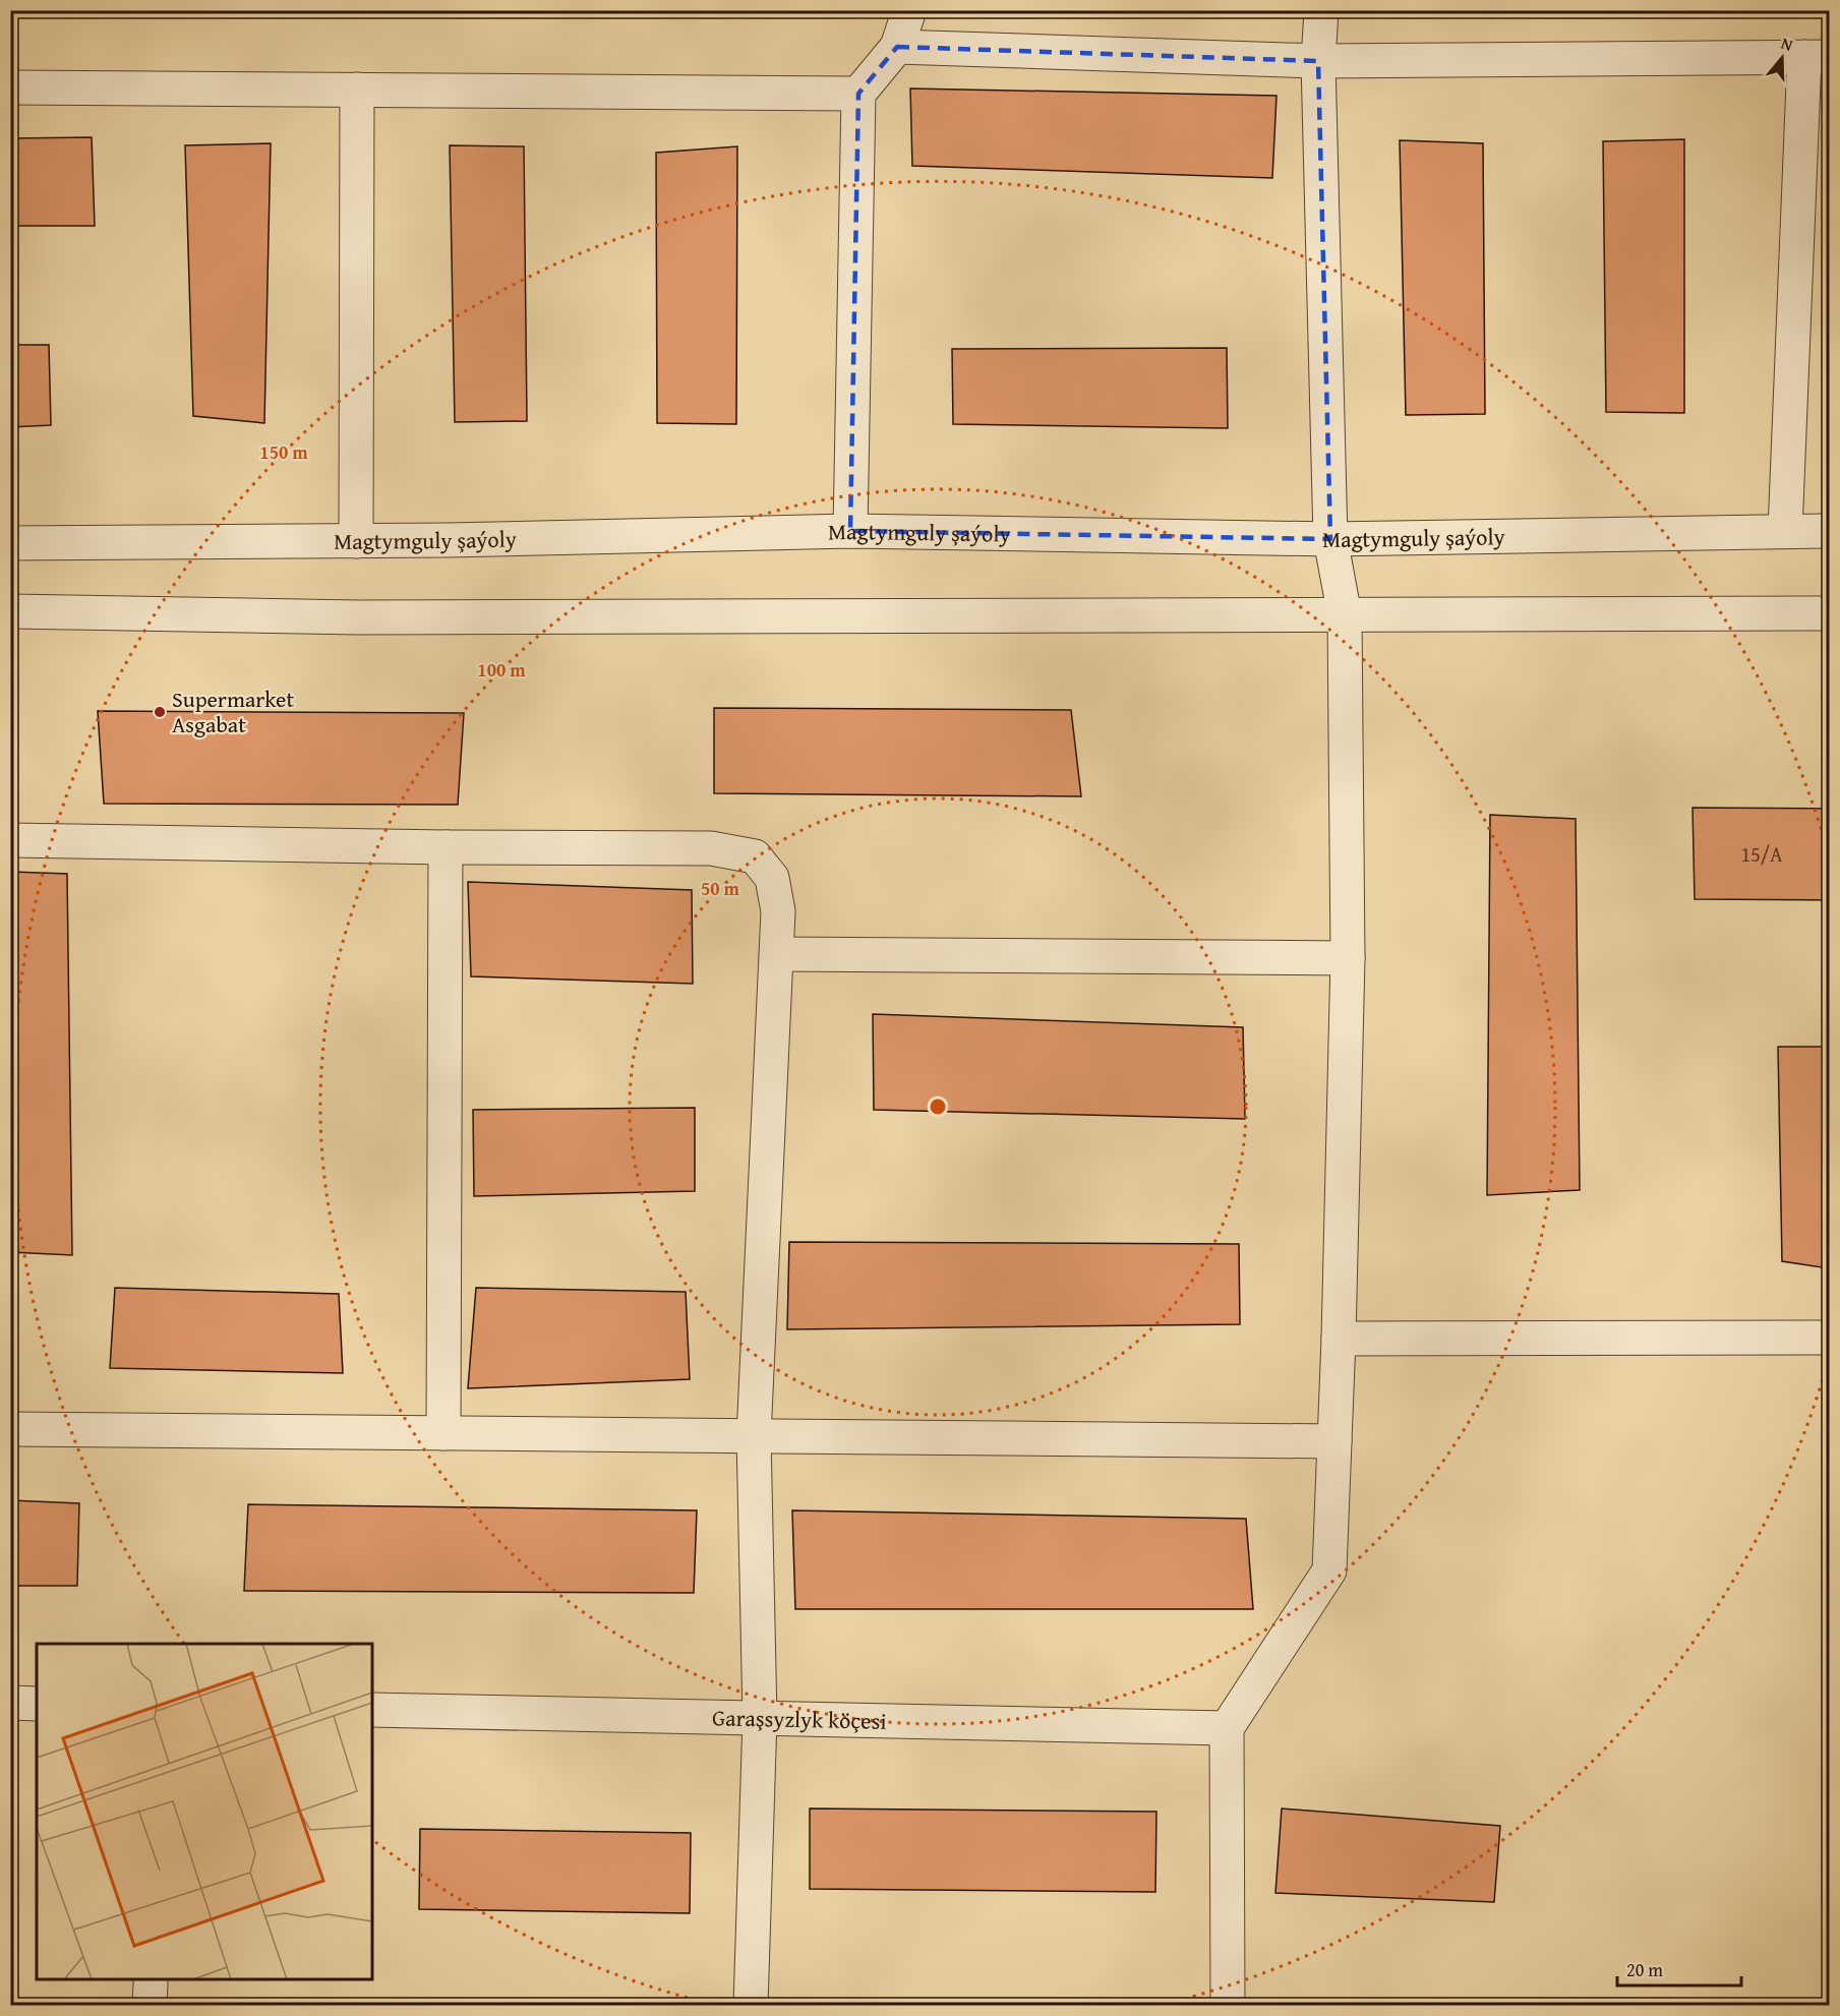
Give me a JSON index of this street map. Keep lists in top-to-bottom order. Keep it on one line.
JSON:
{"streets":{"street":["Magtymguly şaýoly","Garaşsyzlyk köçesi"]},"places":["Supermarket Asgabat"],"house_numbers":["15/A"],"scale_bar":"20 m","north":"top","rings":["150 m","100 m","50 m"]}
